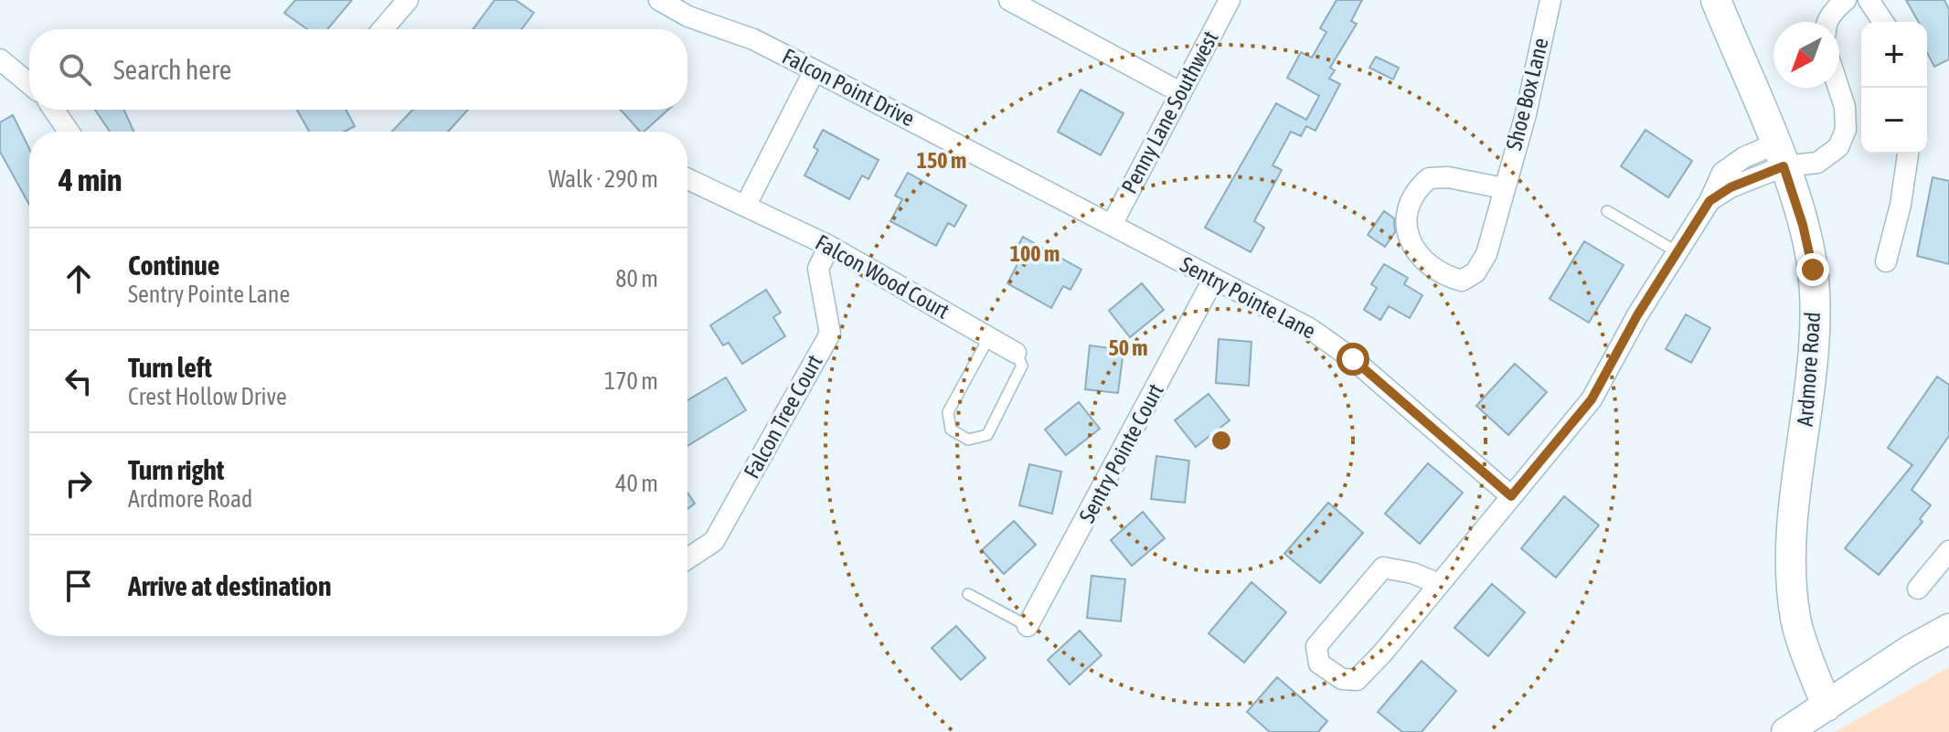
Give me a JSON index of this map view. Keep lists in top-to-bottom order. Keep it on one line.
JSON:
{"streets":{"street":["Falcon Point Drive","Shoe Box Lane","Penny Lane Southwest","Falcon Wood Court","Sentry Pointe Lane","Ardmore Road","Falcon Tree Court","Sentry Pointe Court"]},"crossings":[["Falcon Point Drive","Penny Lane Southwest"],["Falcon Point Drive","Sentry Pointe Lane"],["Penny Lane Southwest","Sentry Pointe Lane"],["Falcon Wood Court","Falcon Tree Court"],["Sentry Pointe Lane","Sentry Pointe Court"]],"north":"bottom left","page":{"map_buttons":["+","−"],"search":"Search here","heading":["4 min","Walk · 290 m"],"list":[["Continue","Sentry Pointe Lane","80 m"],["Turn left","Crest Hollow Drive","170 m"],["Turn right","Ardmore Road","40 m"],"Arrive at destination"]},"rings":["150 m","100 m","50 m"]}
